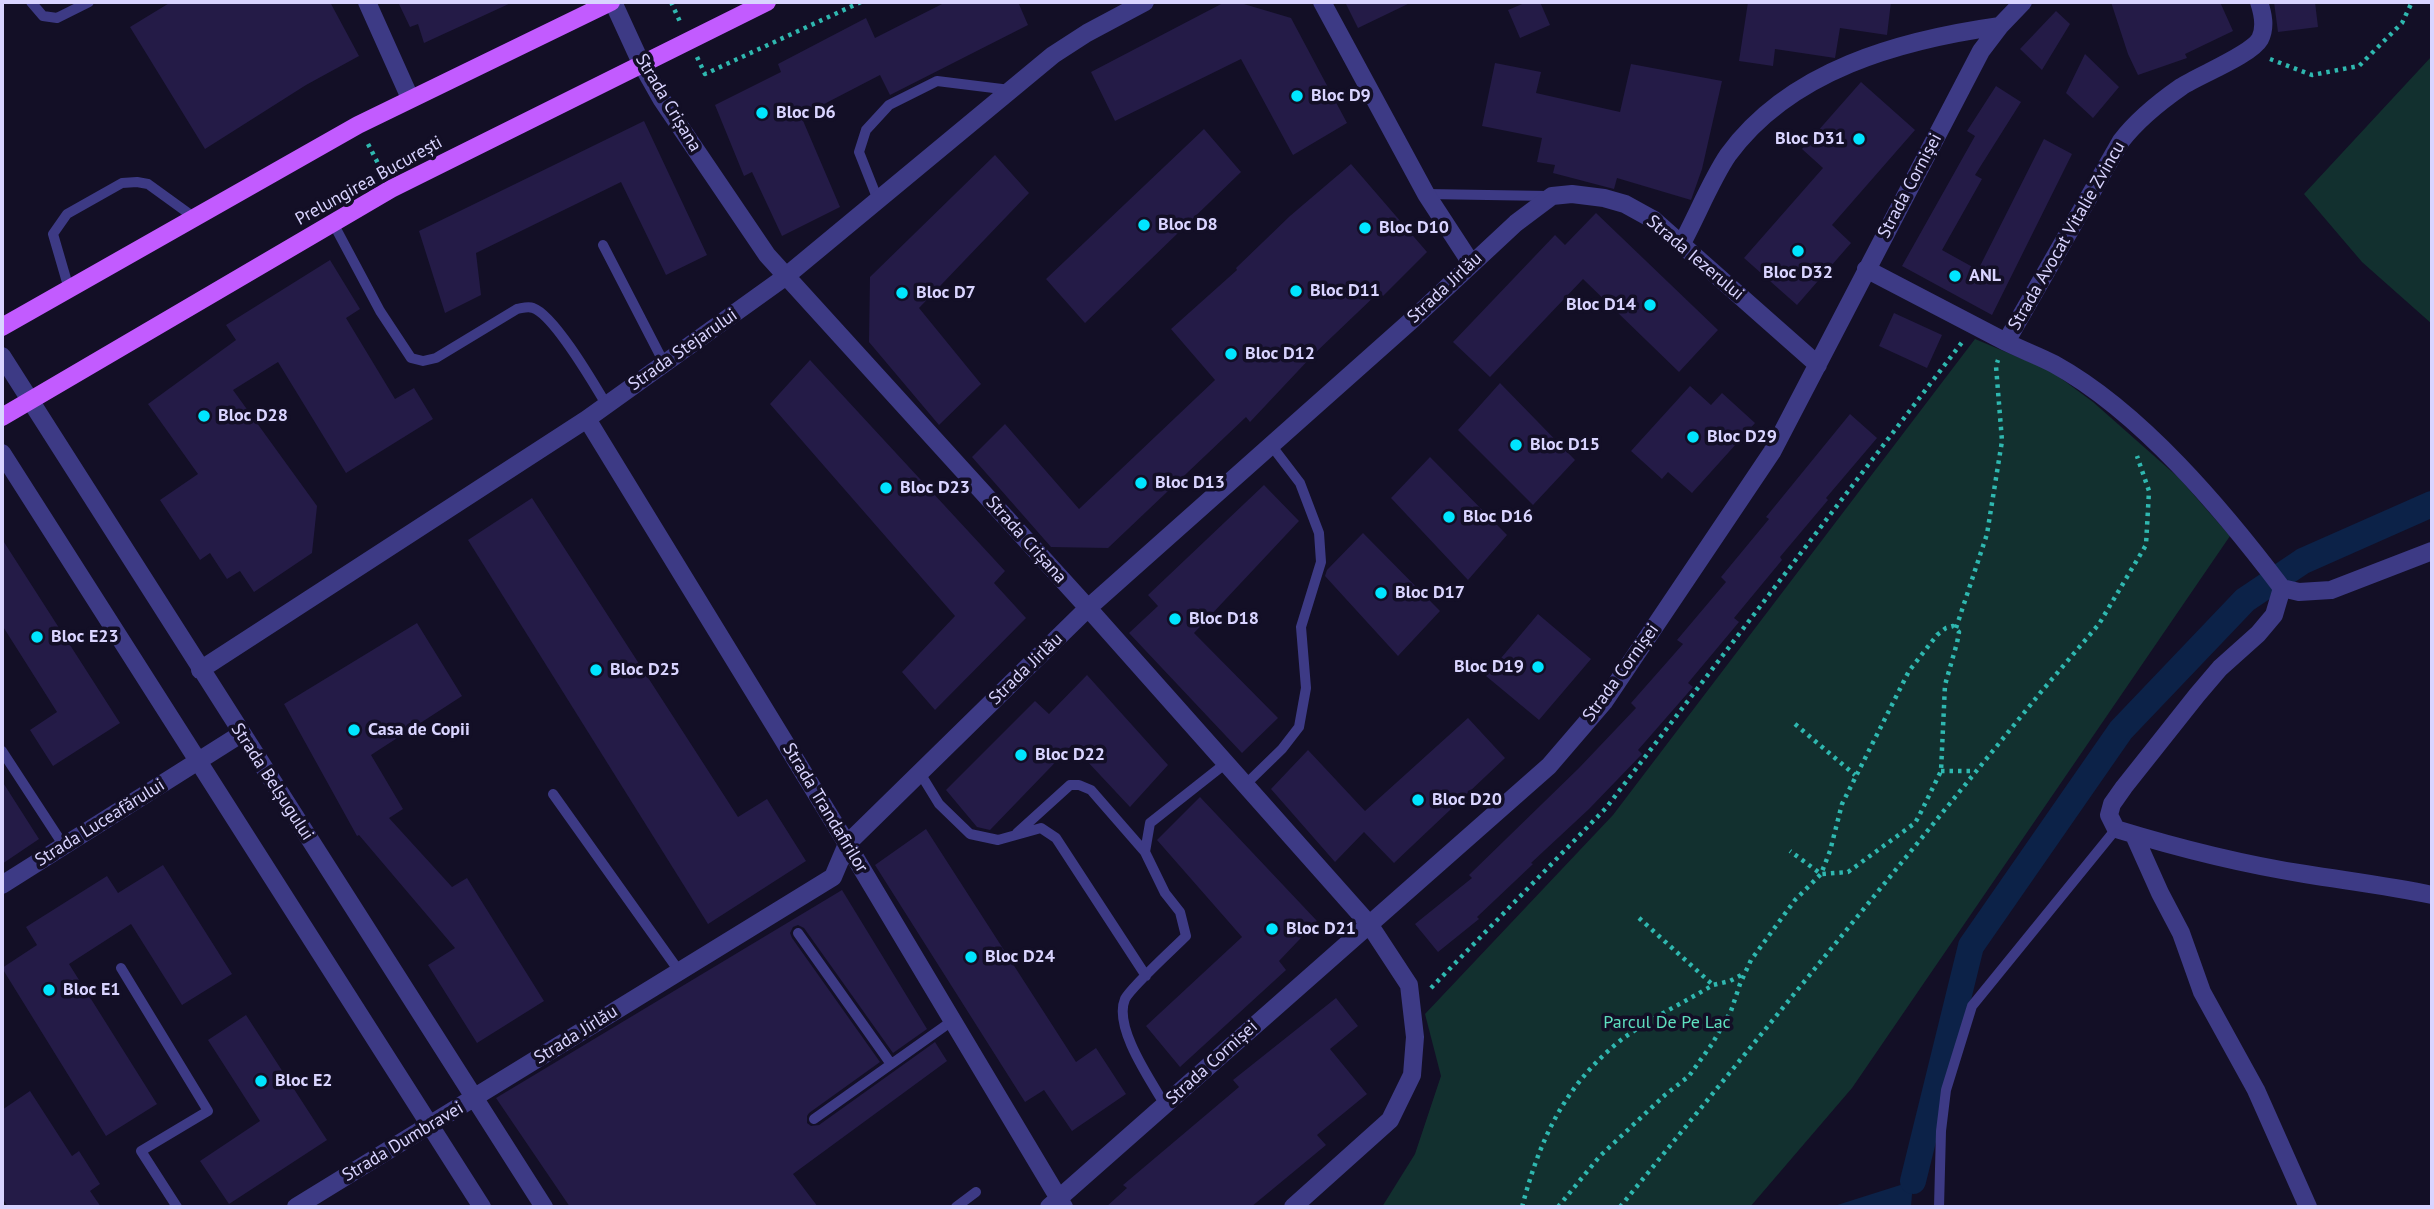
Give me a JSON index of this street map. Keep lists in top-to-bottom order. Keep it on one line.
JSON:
{"streets":{"main road":["Prelungirea București"],"street":["Strada Crișana","Strada Cornișei","Strada Avocat Vitalie Zvincu","Strada Iezerului","Strada Jirlău","Strada Stejarului","Strada Belșugului","Strada Trandafirilor","Strada Luceafărului","Strada Dumbravei"]},"crossings":[["Strada Crișana","Prelungirea București"],["Strada Crișana","Strada Cornișei"],["Strada Crișana","Strada Jirlău"],["Strada Crișana","Strada Stejarului"],["Prelungirea București","Strada Belșugului"],["Strada Cornișei","Strada Avocat Vitalie Zvincu"],["Strada Cornișei","Strada Iezerului"],["Strada Cornișei","Strada Trandafirilor"],["Strada Iezerului","Strada Jirlău"],["Strada Jirlău","Strada Belșugului"],["Strada Jirlău","Strada Trandafirilor"],["Strada Jirlău","Strada Dumbravei"],["Strada Stejarului","Strada Belșugului"],["Strada Stejarului","Strada Trandafirilor"],["Strada Belșugului","Strada Luceafărului"],["Strada Belșugului","Strada Dumbravei"]],"parks":["Parcul De Pe Lac"],"places":["Bloc D9","Bloc D6","Bloc D31","Bloc D8","Bloc D10","Bloc D32","ANL","Bloc D11","Bloc D7","Bloc D14","Bloc D12","Bloc D28","Bloc D29","Bloc D15","Bloc D13","Bloc D23","Bloc D16","Bloc D17","Bloc D18","Bloc E23","Bloc D19","Bloc D25","Casa de Copii","Bloc D22","Bloc D20","Bloc D21","Bloc D24","Bloc E1","Bloc E2"]}
